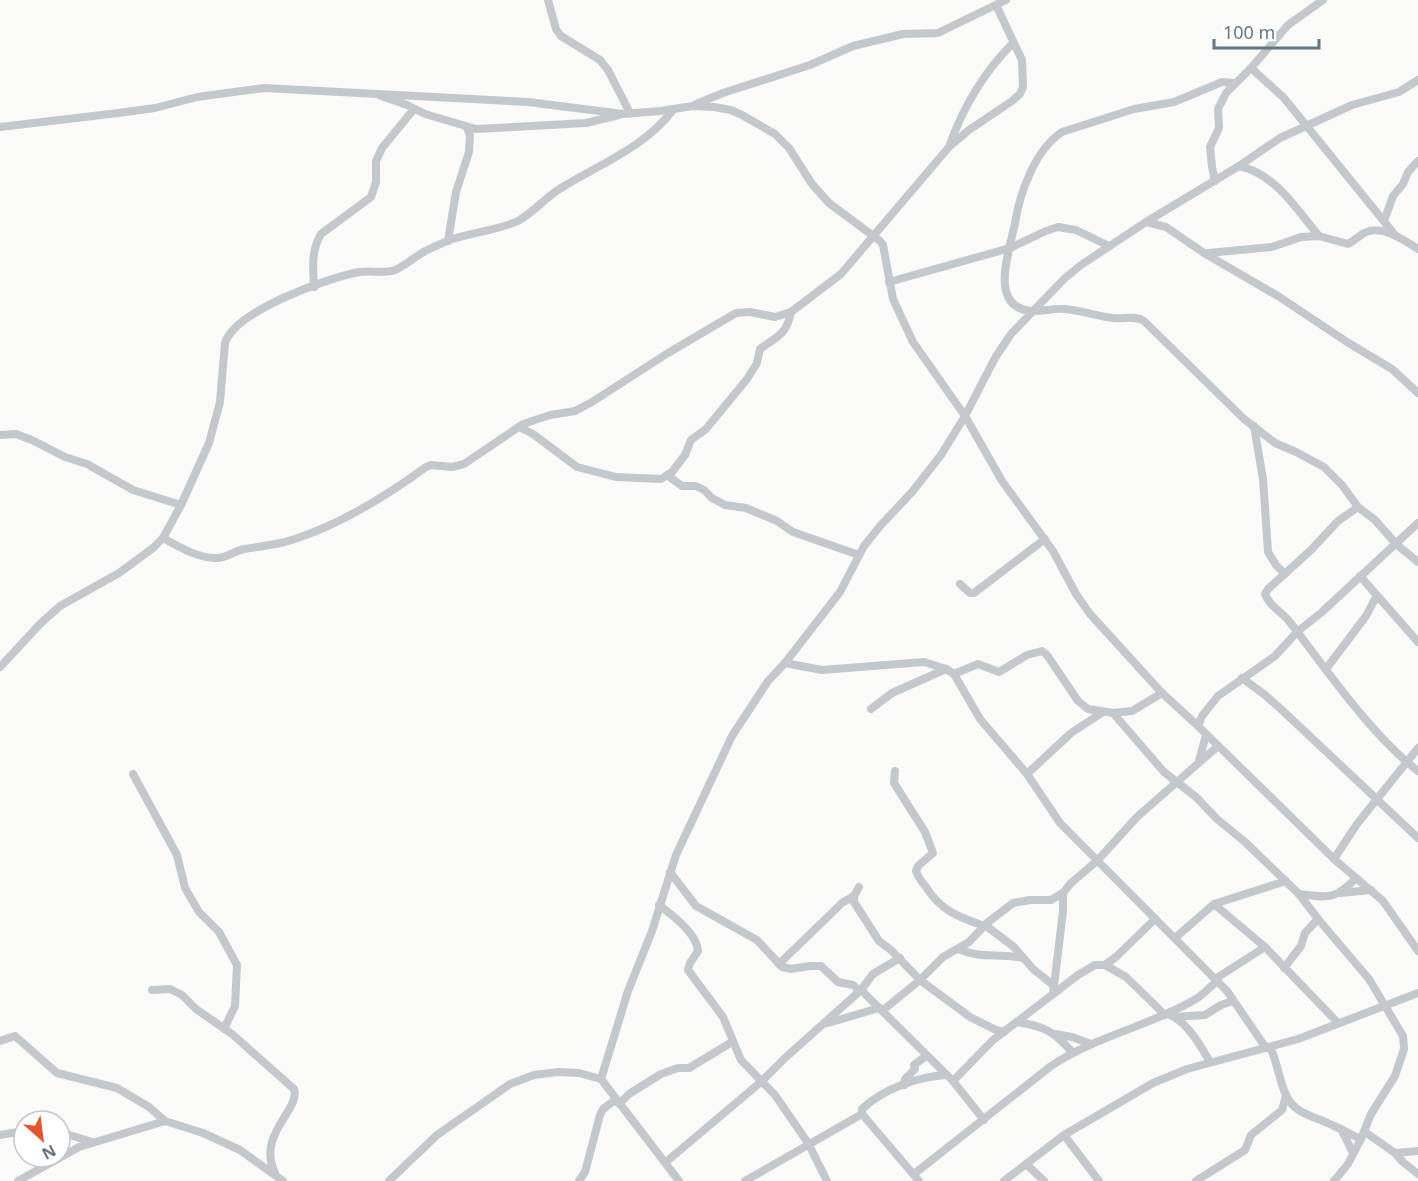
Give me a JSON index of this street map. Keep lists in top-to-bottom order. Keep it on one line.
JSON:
{"scale_bar":"100 m","north":"bottom right"}
